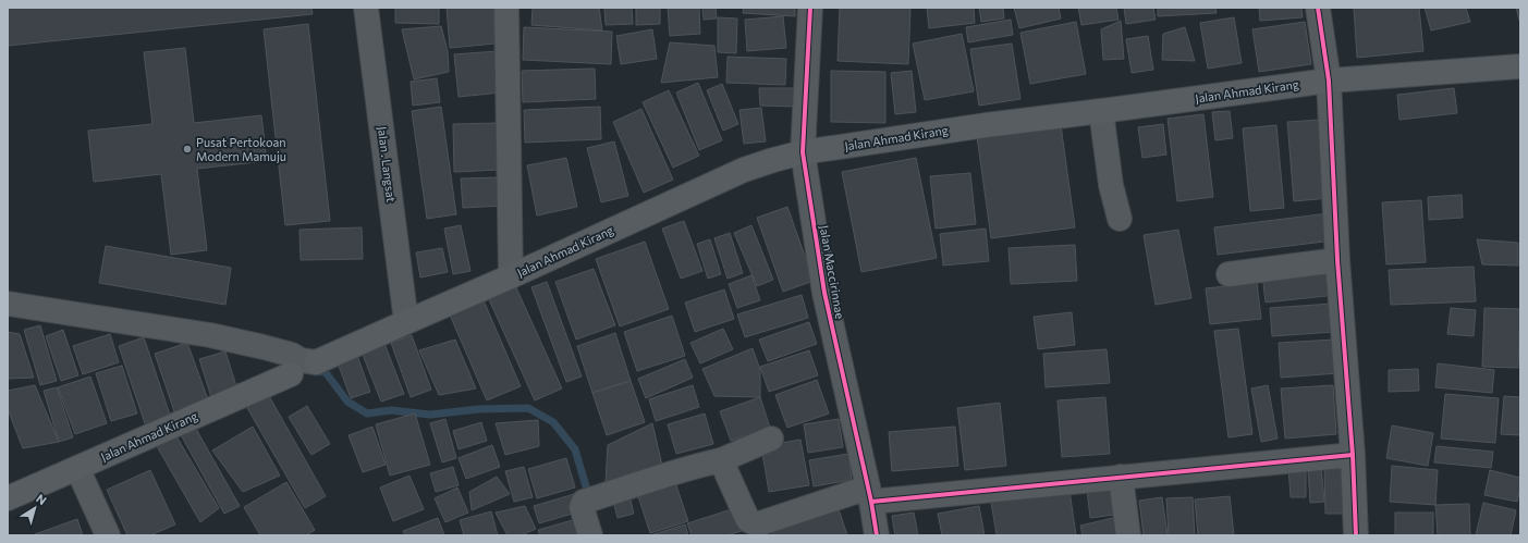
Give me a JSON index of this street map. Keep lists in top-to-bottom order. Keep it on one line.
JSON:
{"streets":{"main road":["Jalan Ahmad Kirang"],"street":["Jalan . Langsat","Jalan Maccirinnae"]},"crossings":[["Jalan Ahmad Kirang","Jalan . Langsat"],["Jalan Ahmad Kirang","Jalan Maccirinnae"]],"places":["Pusat Pertokoan Modern Mamuju"],"north":"top right"}
